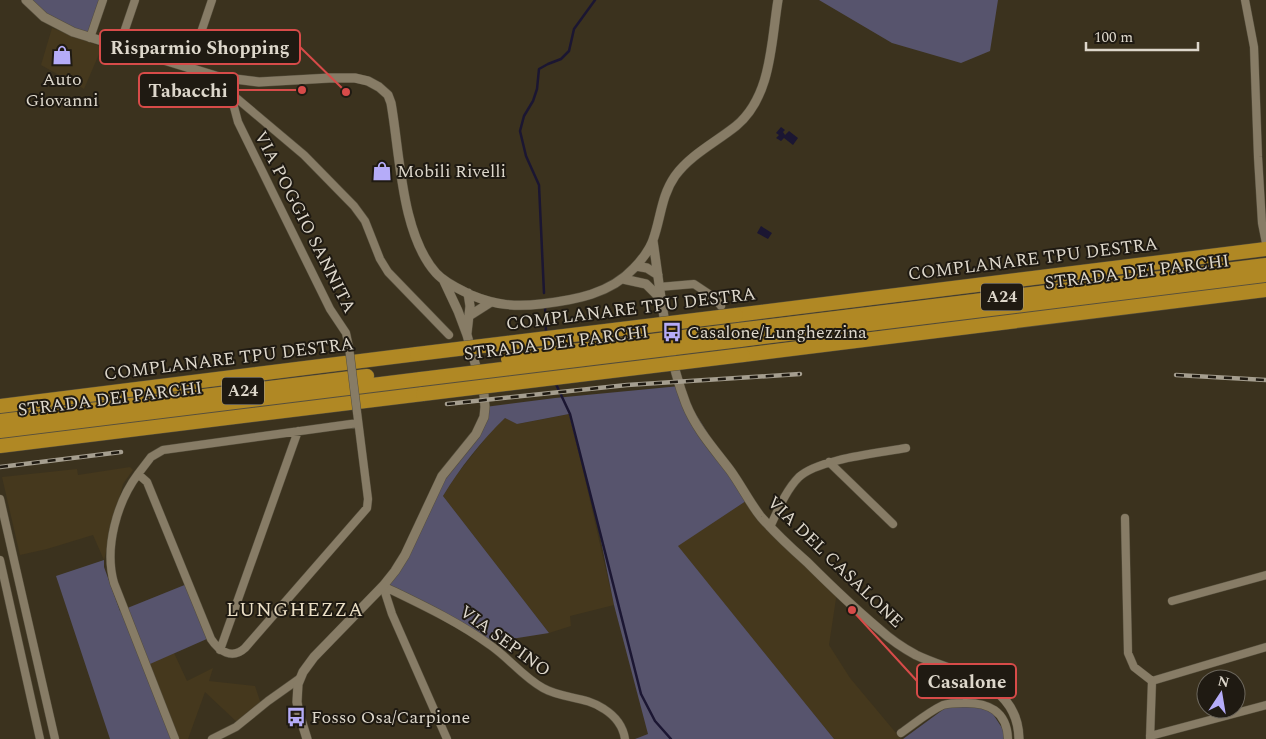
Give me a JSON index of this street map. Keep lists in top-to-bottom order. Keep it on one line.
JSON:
{"streets":{"highway":["COMPLANARE TPU DESTRA","STRADA DEI PARCHI","A24"],"street":["VIA POGGIO SANNITA","VIA DEL CASALONE","VIA SEPINO"]},"districts":["LUNGHEZZA"],"places":{"shop":["Auto Giovanni","Mobili Rivelli"],"other":["Tabacchi","Risparmio Shopping","Casalone"],"bus stop":["Casalone/Lunghezzina","Fosso Osa/Carpione"]},"scale_bar":"100 m","north":"top"}
